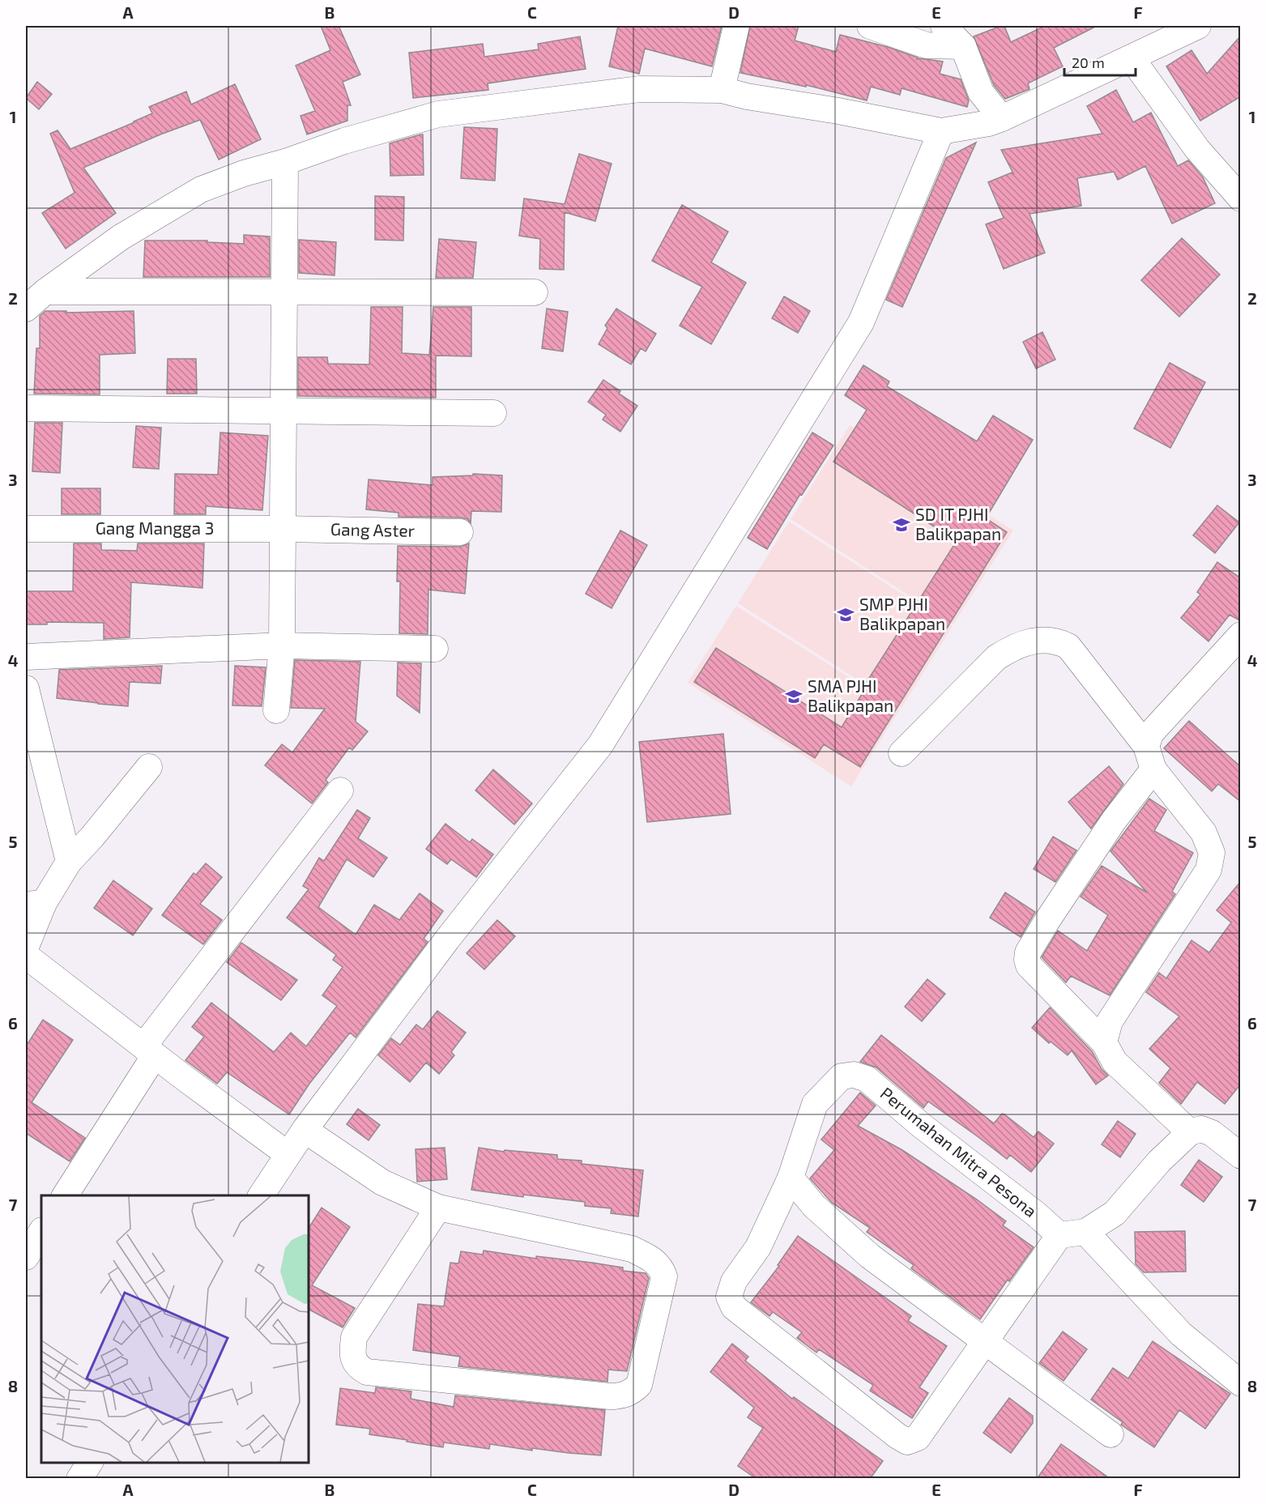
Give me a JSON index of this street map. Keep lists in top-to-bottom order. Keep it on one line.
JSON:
{"streets":{"street":["Gang Mangga 3","Gang Aster","Perumahan Mitra Pesona"]},"crossings":[["Gang Mangga 3","Gang Aster"]],"places":{"school or university":["SD IT PJHI Balikpapan","SMP PJHI Balikpapan","SMA PJHI Balikpapan"]},"scale_bar":"20 m","grid":{"columns":["A","B","C","D","E","F"],"rows":["1","2","3","4","5","6","7","8"]}}
